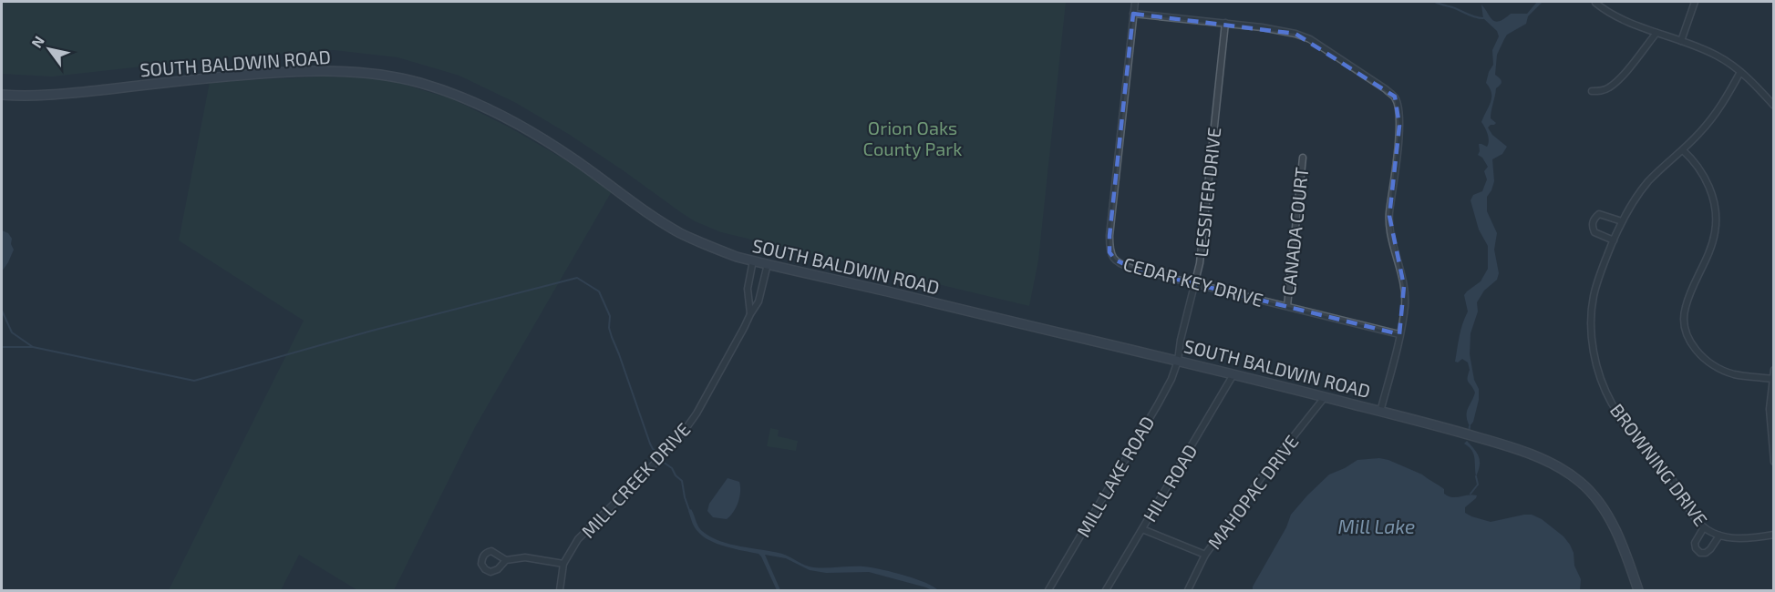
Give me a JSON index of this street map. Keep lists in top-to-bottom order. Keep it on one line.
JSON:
{"streets":{"main road":["SOUTH BALDWIN ROAD"],"street":["LESSITER DRIVE","CANADA COURT","CEDAR KEY DRIVE","BROWNING DRIVE","MILL LAKE ROAD","MILL CREEK DRIVE","HILL ROAD","MAHOPAC DRIVE"]},"crossings":[["SOUTH BALDWIN ROAD","LESSITER DRIVE"],["SOUTH BALDWIN ROAD","MILL LAKE ROAD"],["SOUTH BALDWIN ROAD","MILL CREEK DRIVE"],["SOUTH BALDWIN ROAD","HILL ROAD"],["SOUTH BALDWIN ROAD","MAHOPAC DRIVE"],["LESSITER DRIVE","CEDAR KEY DRIVE"],["LESSITER DRIVE","MILL LAKE ROAD"],["CANADA COURT","CEDAR KEY DRIVE"]],"water":["Mill Lake"],"parks":["Orion Oaks County Park"],"north":"top left"}
